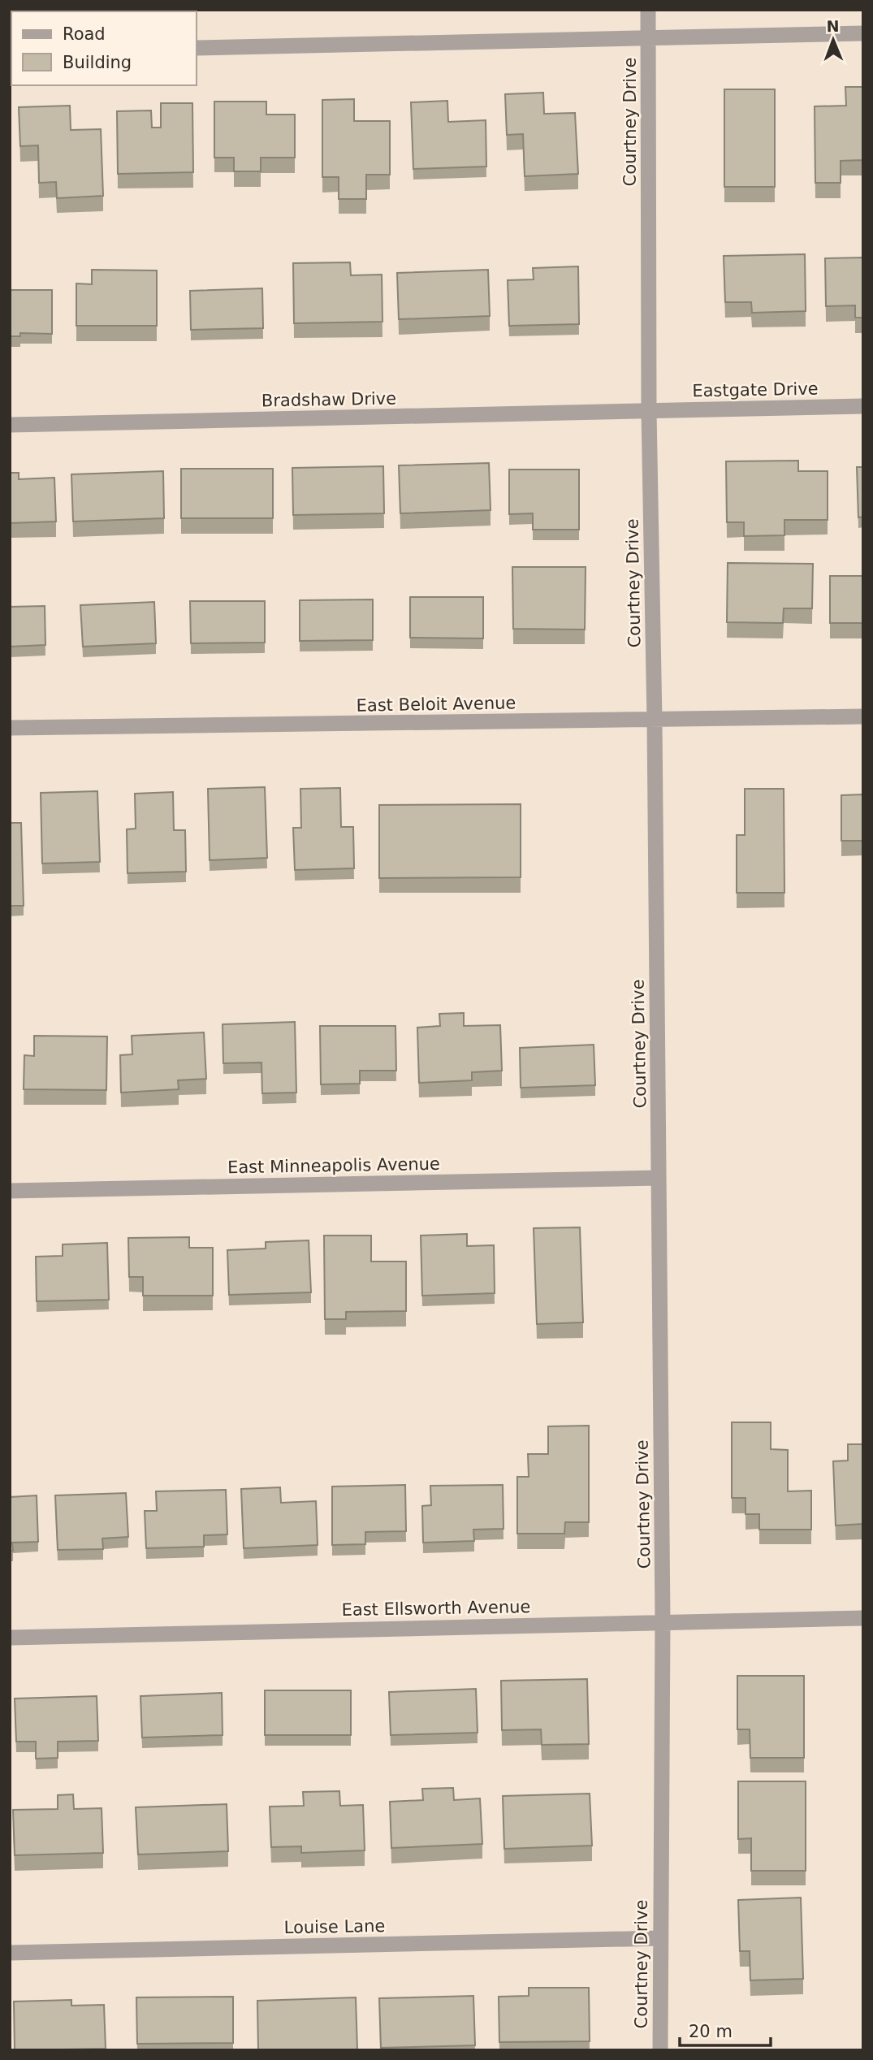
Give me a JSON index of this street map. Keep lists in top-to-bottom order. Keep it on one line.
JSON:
{"streets":{"street":["Courtney Drive","Eastgate Drive","Bradshaw Drive","East Beloit Avenue","East Minneapolis Avenue","East Ellsworth Avenue","Louise Lane"]},"crossings":[["Courtney Drive","Eastgate Drive"],["Courtney Drive","Bradshaw Drive"],["Courtney Drive","East Beloit Avenue"],["Courtney Drive","East Minneapolis Avenue"],["Courtney Drive","East Ellsworth Avenue"],["Courtney Drive","Louise Lane"],["Eastgate Drive","Bradshaw Drive"]],"legend":["Road","Building"],"scale_bar":"20 m","north":"top"}
